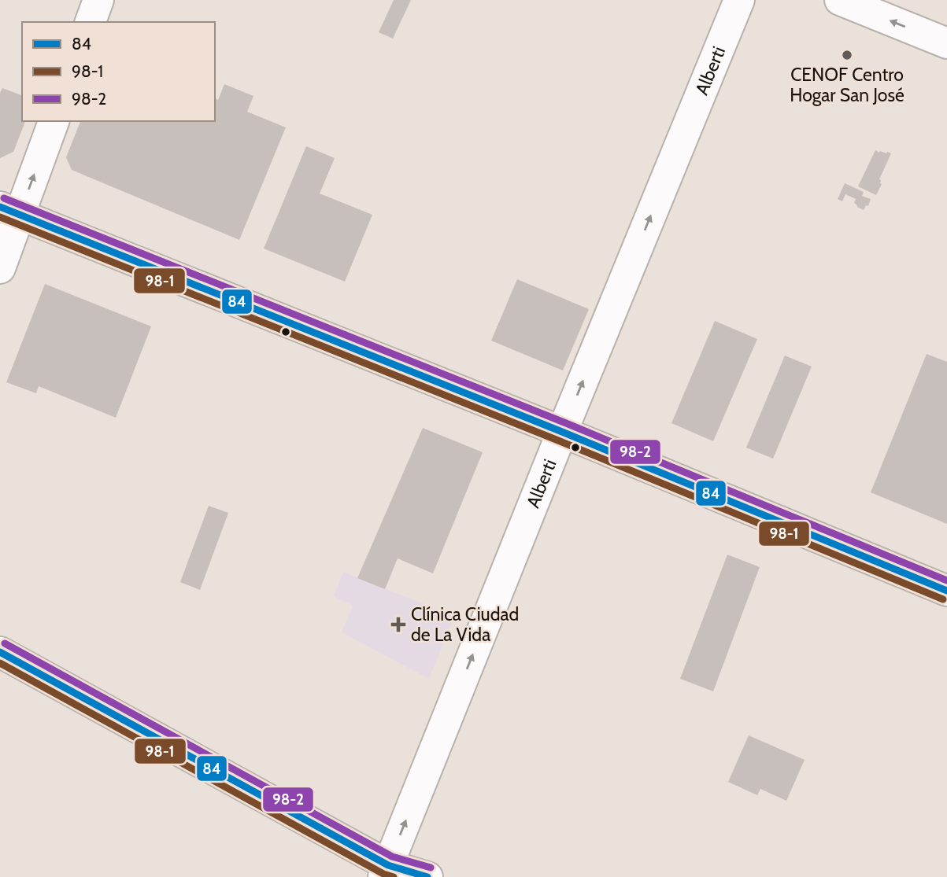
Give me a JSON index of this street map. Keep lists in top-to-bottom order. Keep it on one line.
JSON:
{"streets":{"street":["Alberti"]},"one_way":["Alberti"],"places":{"other":["CENOF Centro Hogar San José"],"health":["Clínica Ciudad de La Vida"]},"lines":["transit line 98-2","transit line 84","transit line 98-1"],"legend":["84","98-1","98-2"]}
